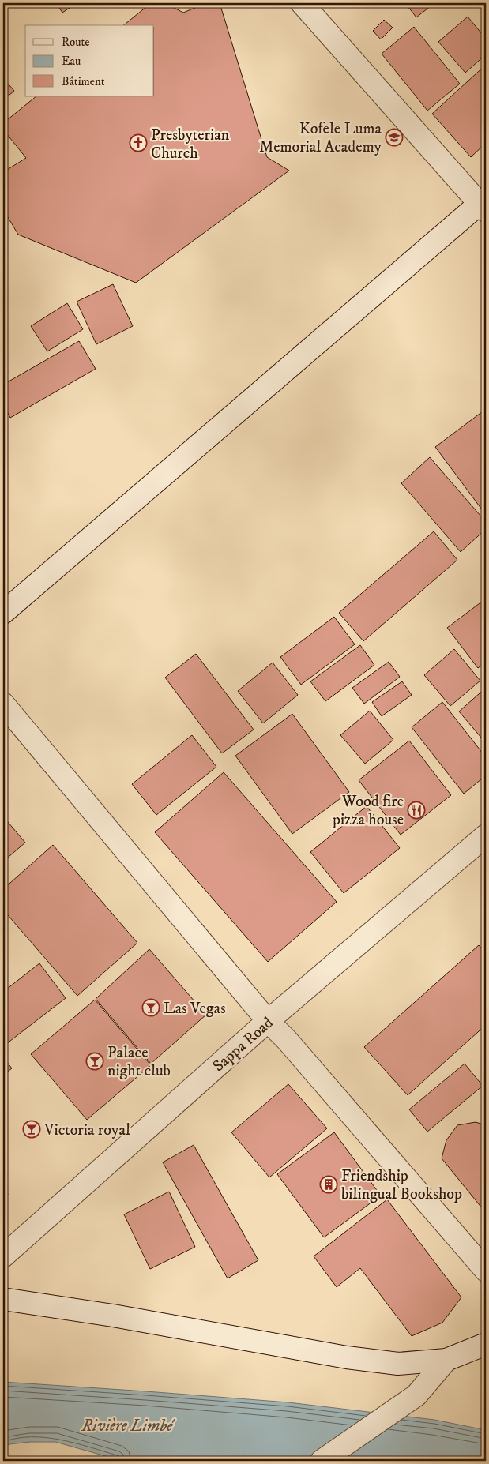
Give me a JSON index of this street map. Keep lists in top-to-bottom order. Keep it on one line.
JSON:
{"streets":{"street":["Sappa Road"]},"water":["Rivière Limbé"],"places":{"school or university":["Kofele Luma Memorial Academy"],"church":["Presbyterian Church"],"restaurant":["Wood fire pizza house"],"bar":["Las Vegas","Palace night club","Victoria royal"],"building":["Friendship bilingual Bookshop"]},"legend":["Route","Eau","Bâtiment"]}
